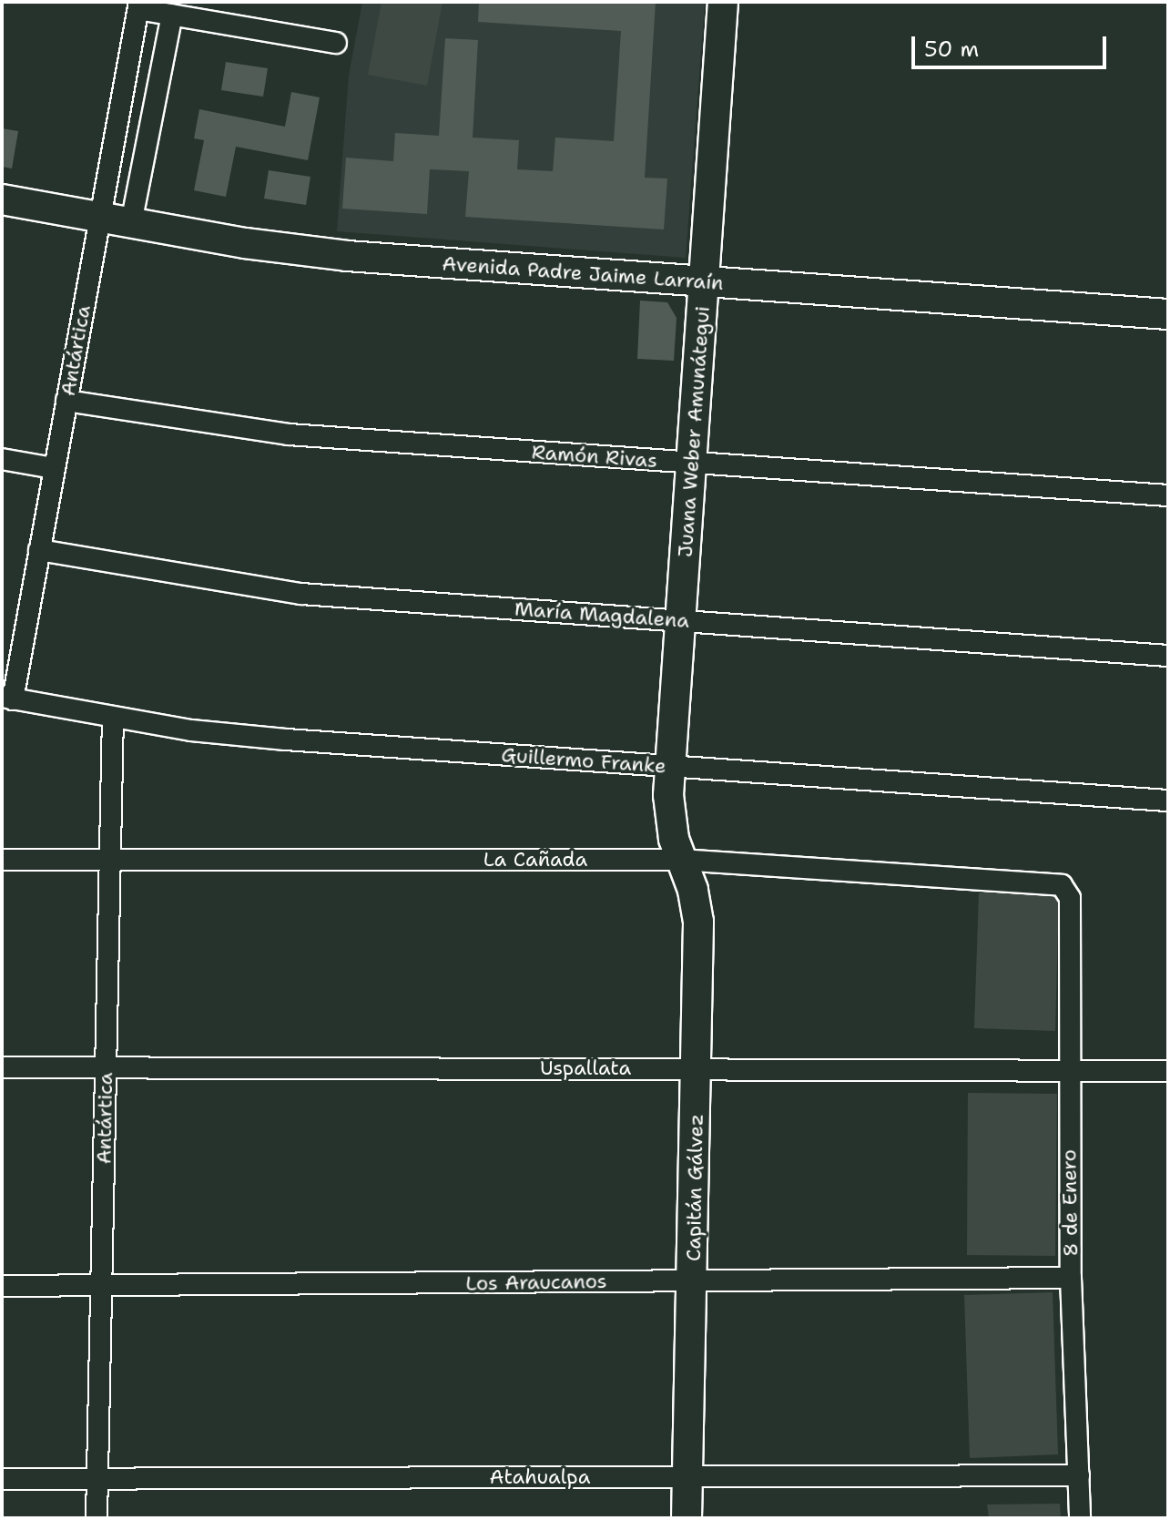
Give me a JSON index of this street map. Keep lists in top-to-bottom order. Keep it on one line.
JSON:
{"streets":{"street":["Avenida Padre Jaime Larraín","Antártica","Juana Weber Amunátegui","Ramón Rivas","María Magdalena","Guillermo Franke","La Cañada","Uspallata","Capitán Gálvez","8 de Enero","Los Araucanos","Atahualpa"]},"crossings":[["Avenida Padre Jaime Larraín","Antártica"],["Avenida Padre Jaime Larraín","Juana Weber Amunátegui"],["Antártica","Ramón Rivas"],["Antártica","María Magdalena"],["Antártica","Guillermo Franke"],["Antártica","La Cañada"],["Antártica","Uspallata"],["Antártica","Los Araucanos"],["Antártica","Atahualpa"],["Juana Weber Amunátegui","Ramón Rivas"],["Juana Weber Amunátegui","María Magdalena"],["Juana Weber Amunátegui","Guillermo Franke"],["Juana Weber Amunátegui","La Cañada"],["Juana Weber Amunátegui","Capitán Gálvez"],["La Cañada","Capitán Gálvez"],["La Cañada","8 de Enero"],["Uspallata","Capitán Gálvez"],["Uspallata","8 de Enero"],["Capitán Gálvez","Los Araucanos"],["Capitán Gálvez","Atahualpa"],["8 de Enero","Los Araucanos"],["8 de Enero","Atahualpa"]],"scale_bar":"50 m"}
